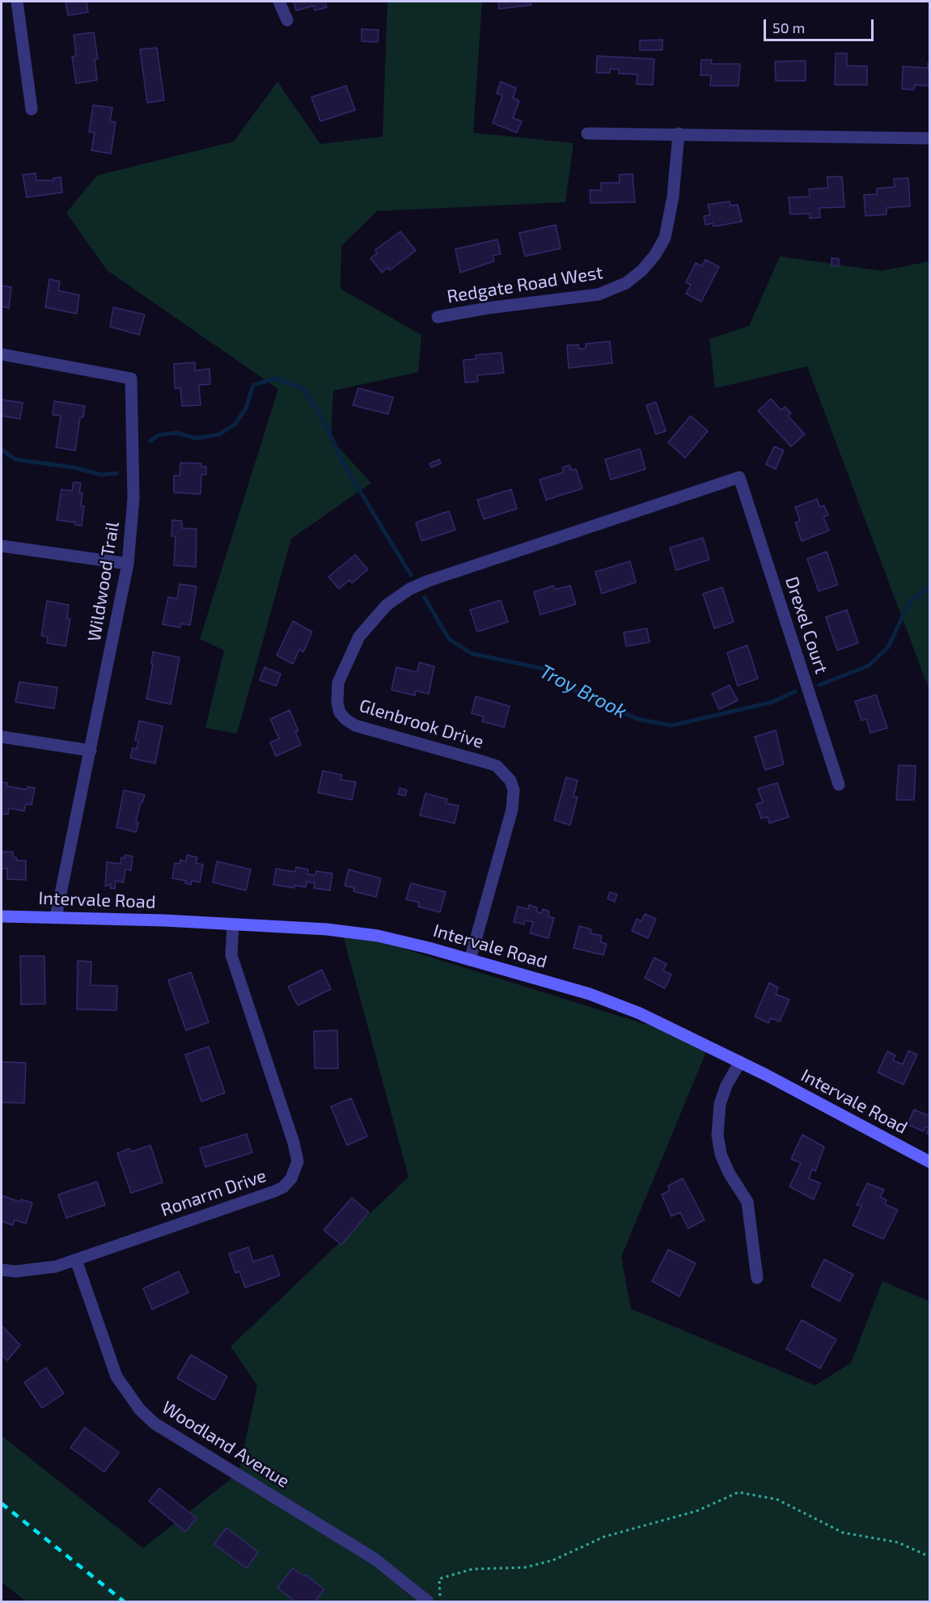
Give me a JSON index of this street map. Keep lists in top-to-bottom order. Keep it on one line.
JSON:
{"streets":{"street":["Redgate Road West","Wildwood Trail","Drexel Court","Glenbrook Drive","Intervale Road","Ronarm Drive","Woodland Avenue"]},"crossings":[["Wildwood Trail","Intervale Road"],["Drexel Court","Glenbrook Drive"],["Glenbrook Drive","Intervale Road"],["Intervale Road","Ronarm Drive"],["Ronarm Drive","Woodland Avenue"]],"water":["Troy Brook"],"scale_bar":"50 m"}
